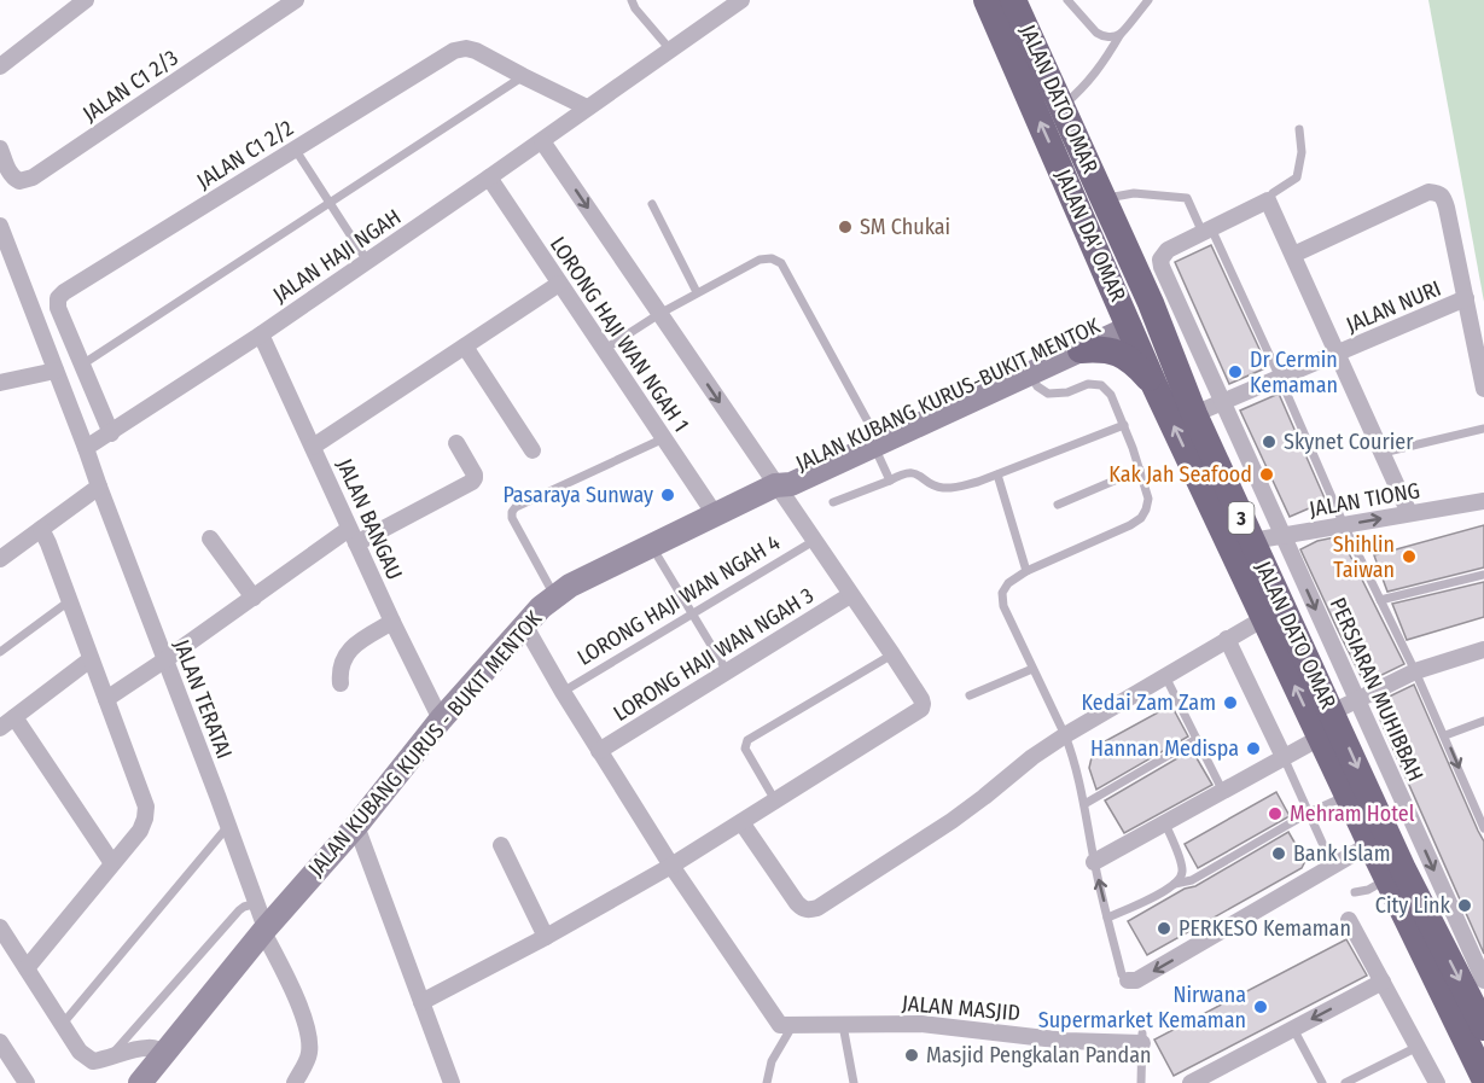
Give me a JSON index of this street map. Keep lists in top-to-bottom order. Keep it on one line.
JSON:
{"streets":{"highway":["JALAN DATO OMAR","JALAN DA' OMAR","3"],"main road":["JALAN KUBANG KURUS-BUKIT MENTOK","JALAN KUBANG KURUS - BUKIT MENTOK"],"street":["JALAN C1 2/3","JALAN C1 2/2","JALAN HAJI NGAH","JALAN NURI","LORONG HAJI WAN NGAH 1","JALAN TIONG","JALAN BANGAU","LORONG HAJI WAN NGAH 3","PERSIARAN MUHIBBAH","JALAN TERATAI","JALAN MASJID"],"lane":["LORONG HAJI WAN NGAH 4"]},"crossings":[["JALAN DATO OMAR","JALAN DA' OMAR"],["JALAN DATO OMAR","JALAN NURI"],["JALAN DATO OMAR","JALAN KUBANG KURUS-BUKIT MENTOK"],["JALAN DATO OMAR","JALAN TIONG"],["JALAN C1 2/2","JALAN HAJI NGAH"],["JALAN DA' OMAR","JALAN KUBANG KURUS-BUKIT MENTOK"],["JALAN HAJI NGAH","LORONG HAJI WAN NGAH 1"],["JALAN HAJI NGAH","JALAN BANGAU"],["JALAN NURI","PERSIARAN MUHIBBAH"],["LORONG HAJI WAN NGAH 1","JALAN KUBANG KURUS - BUKIT MENTOK"],["JALAN KUBANG KURUS-BUKIT MENTOK","JALAN KUBANG KURUS - BUKIT MENTOK"],["JALAN TIONG","PERSIARAN MUHIBBAH"],["JALAN BANGAU","JALAN KUBANG KURUS - BUKIT MENTOK"],["JALAN TERATAI","JALAN KUBANG KURUS - BUKIT MENTOK"]],"places":["SM Chukai","Dr Cermin Kemaman","Skynet Courier","Kak Jah Seafood","Pasaraya Sunway","Shihlin Taiwan","Kedai Zam Zam","Hannan Medispa","Mehram Hotel","Bank Islam","City Link","PERKESO Kemaman","Nirwana Supermarket Kemaman","Masjid Pengkalan Pandan"]}
